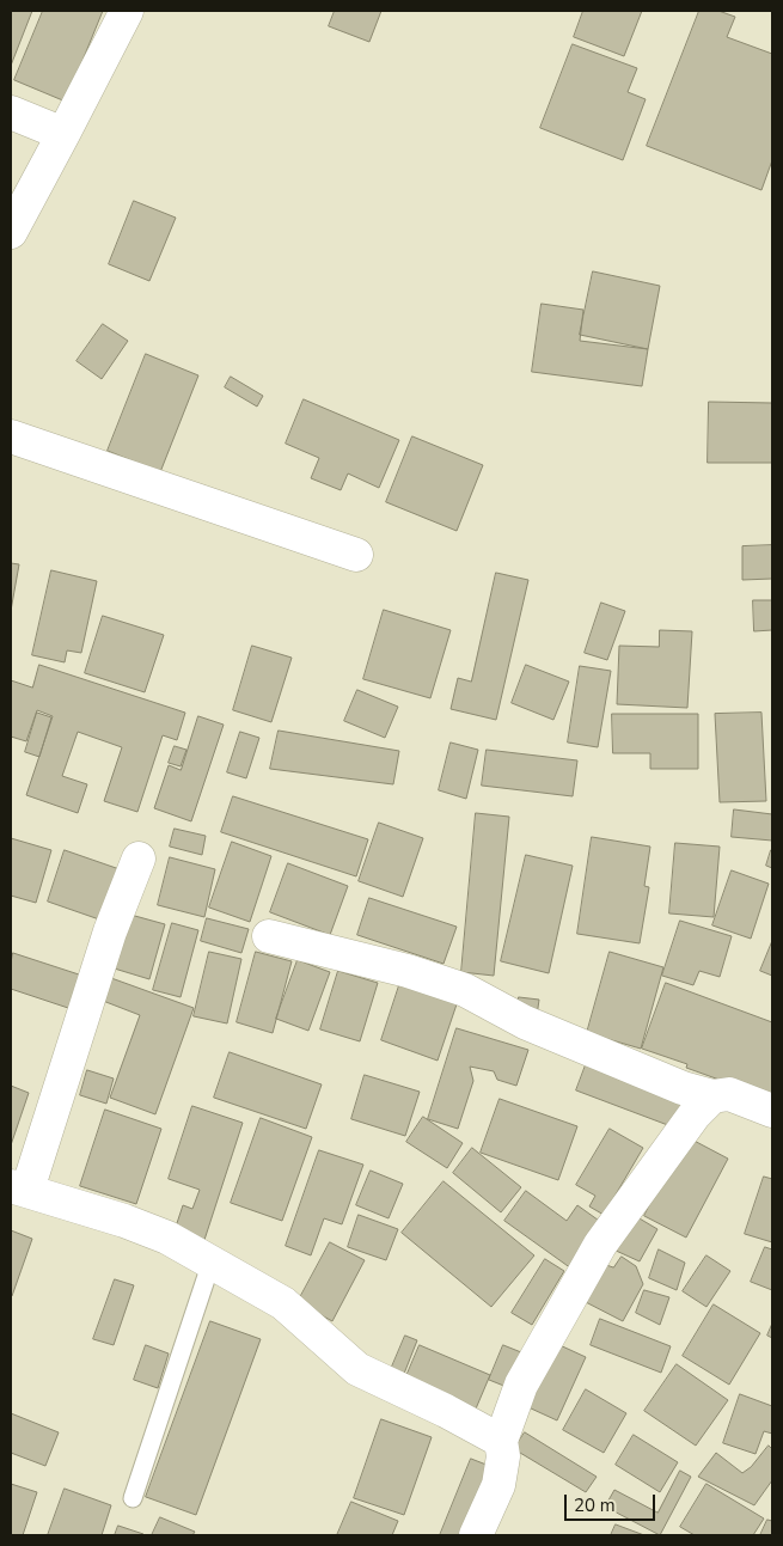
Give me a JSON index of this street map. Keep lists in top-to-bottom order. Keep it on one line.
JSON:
{"scale_bar":"20 m"}
